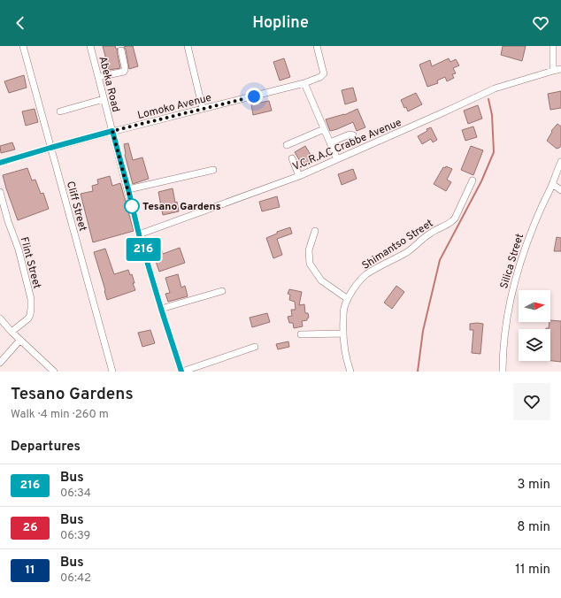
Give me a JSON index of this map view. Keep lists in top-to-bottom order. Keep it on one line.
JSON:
{"streets":{"street":["Abeka Road","Lomoko Avenue","V.C.R.A.C Crabbe Avenue","Cliff Street","Shimantso Street","Silica Street","Flint Street"]},"crossings":[["Abeka Road","Lomoko Avenue"],["Abeka Road","V.C.R.A.C Crabbe Avenue"],["Lomoko Avenue","Cliff Street"]],"places":["Tesano Gardens"],"lines":["bus line 216"],"north":"right","page":{"header":"Hopline","on_map":"216","heading":[["Tesano Gardens","Walk · 4 min · 260 m"],"Departures"],"list":[{"mark":"216","name":"Bus","note":"06:34","value":"3 min"},{"mark":"26","name":"Bus","note":"06:39","value":"8 min"},{"mark":"11","name":"Bus","note":"06:42","value":"11 min"}]}}
